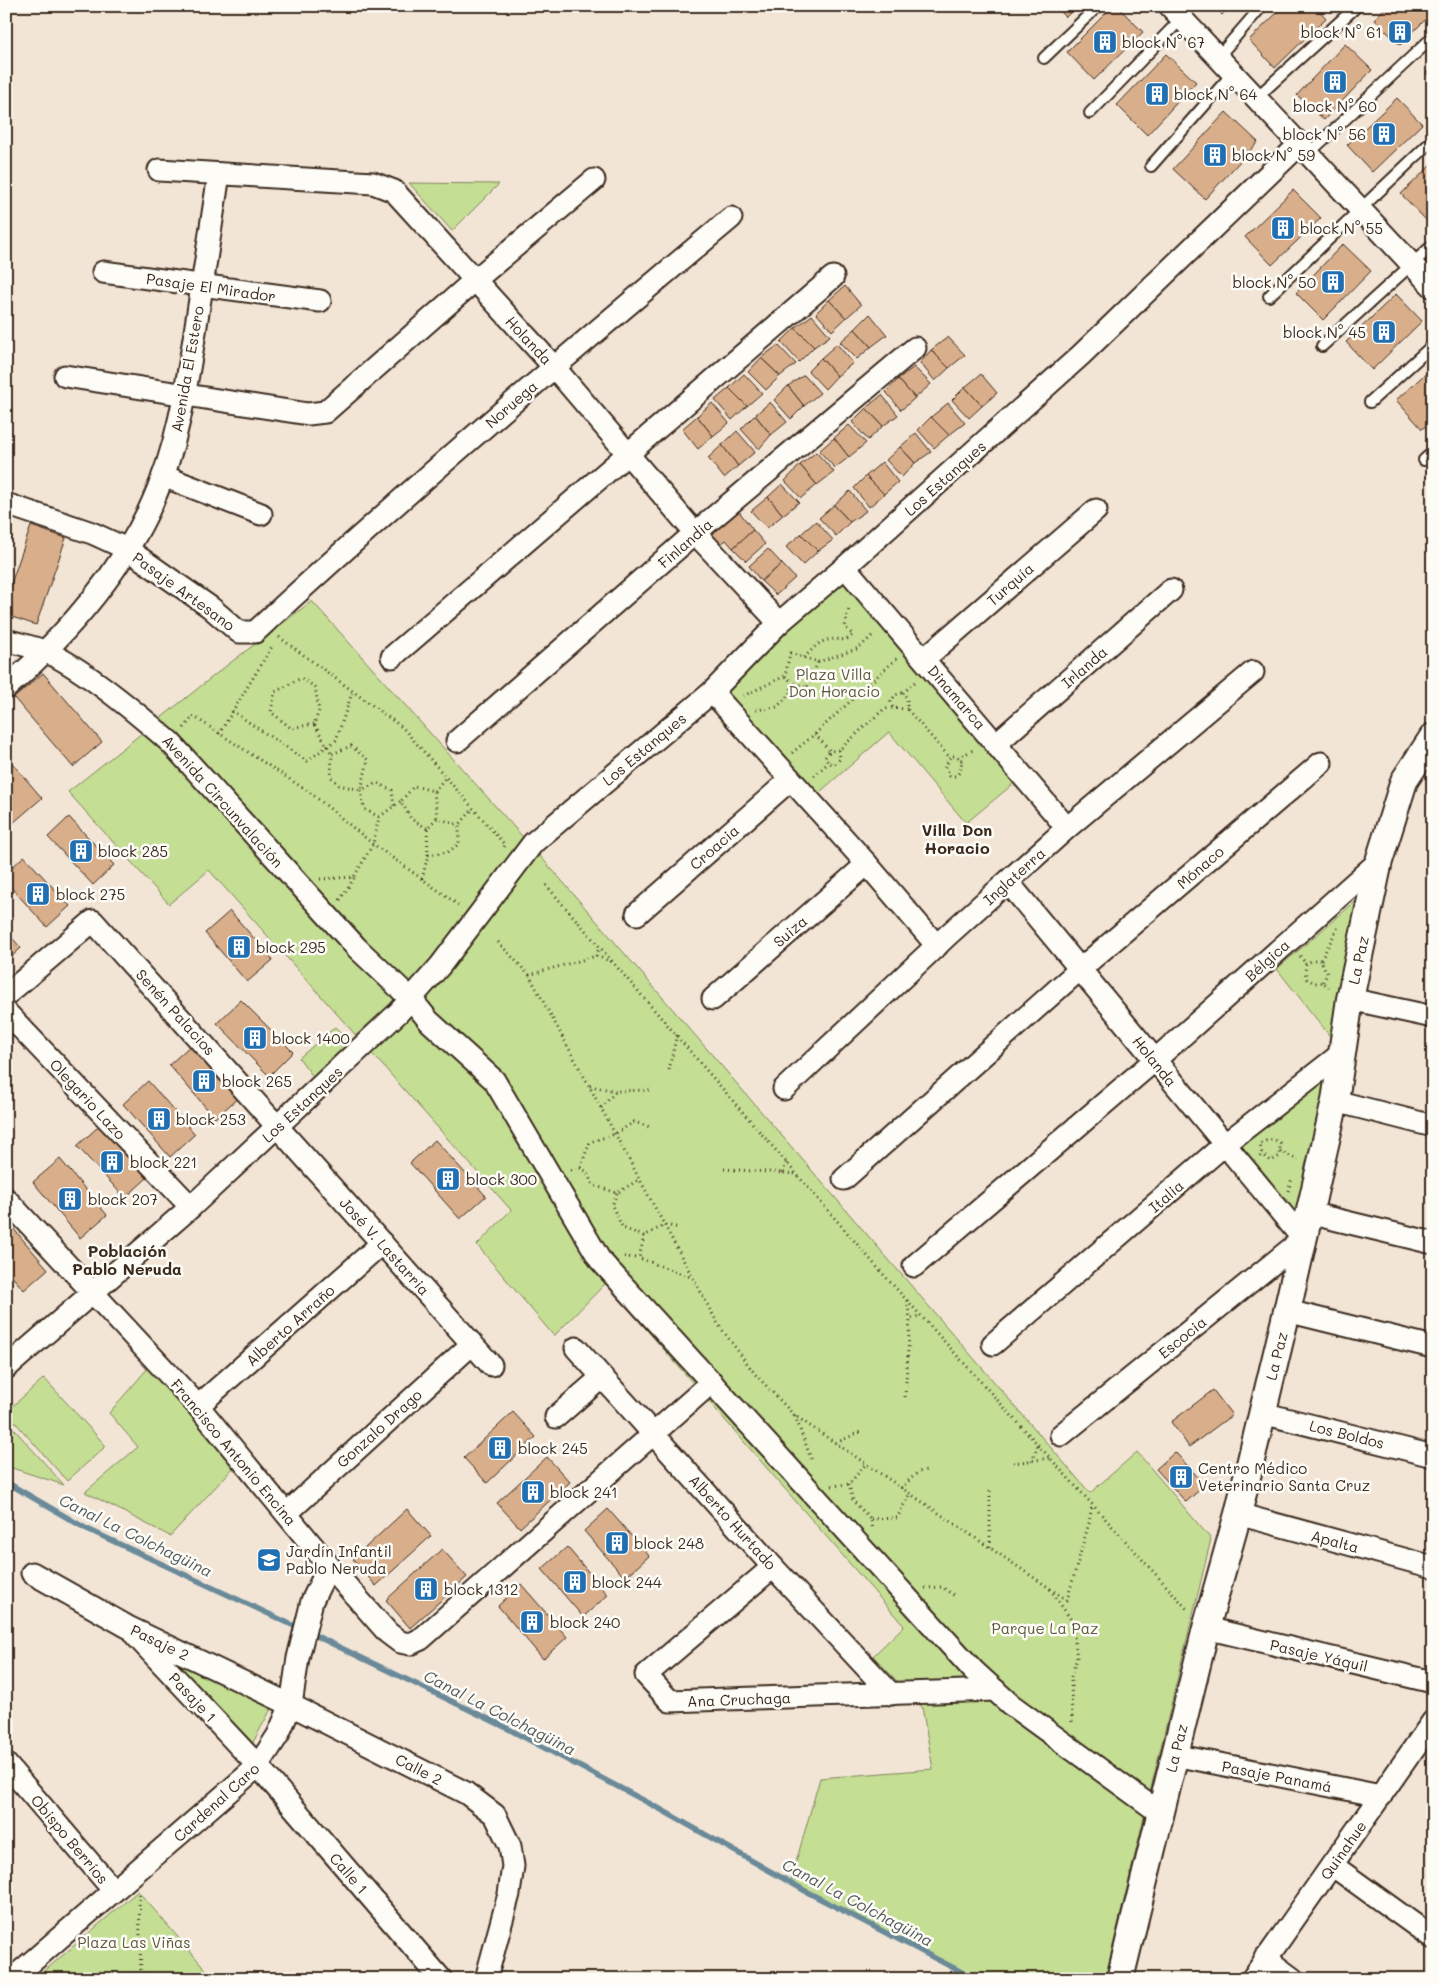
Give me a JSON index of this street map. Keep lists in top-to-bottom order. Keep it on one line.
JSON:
{"streets":{"street":["Pasaje El Mirador","Holanda","Avenida El Estero","Noruega","Los Estanques","Finlandia","Turquía","Pasaje Artesano","Irlanda","Dinamarca","Avenida Circunvalación","Croacia","Mónaco","Inglaterra","Suiza","Bélgica","La Paz","Senén Palacios","Olegario Lazo","Italia","José V. Lastarria","Alberto Arraño","Escocia","Gonzalo Drago","Los Boldos","Francisco Antonio Encina","Alberto Hurtado","Apalta","Pasaje 2","Pasaje Yáquil","Pasaje 1","Ana Cruchaga","Calle 2","Pasaje Panamá","Cardenal Caro","Obispo Berríos","Quinahue","Calle 1"]},"crossings":[["Pasaje El Mirador","Avenida El Estero"],["Holanda","Avenida El Estero"],["Holanda","Noruega"],["Holanda","Los Estanques"],["Holanda","Finlandia"],["Holanda","Mónaco"],["Holanda","Inglaterra"],["Holanda","Bélgica"],["Holanda","La Paz"],["Holanda","Italia"],["Holanda","Escocia"],["Avenida El Estero","Pasaje Artesano"],["Avenida El Estero","Avenida Circunvalación"],["Noruega","Pasaje Artesano"],["Los Estanques","Dinamarca"],["Los Estanques","Avenida Circunvalación"],["Los Estanques","Senén Palacios"],["Los Estanques","Olegario Lazo"],["Los Estanques","José V. Lastarria"],["Los Estanques","Francisco Antonio Encina"],["Turquía","Dinamarca"],["Irlanda","Dinamarca"],["Dinamarca","Inglaterra"],["Avenida Circunvalación","La Paz"],["Avenida Circunvalación","Francisco Antonio Encina"],["Bélgica","La Paz"],["La Paz","Italia"],["La Paz","Escocia"],["La Paz","Los Boldos"],["La Paz","Apalta"],["La Paz","Pasaje Yáquil"],["La Paz","Pasaje Panamá"],["Senén Palacios","José V. Lastarria"],["José V. Lastarria","Alberto Arraño"],["José V. Lastarria","Gonzalo Drago"],["Alberto Arraño","Francisco Antonio Encina"],["Gonzalo Drago","Francisco Antonio Encina"],["Francisco Antonio Encina","Alberto Hurtado"],["Francisco Antonio Encina","Cardenal Caro"],["Alberto Hurtado","Ana Cruchaga"],["Pasaje 2","Pasaje 1"],["Pasaje 2","Calle 2"],["Pasaje 2","Cardenal Caro"],["Pasaje 1","Cardenal Caro"],["Pasaje 1","Calle 1"],["Calle 2","Cardenal Caro"],["Pasaje Panamá","Quinahue"],["Cardenal Caro","Obispo Berríos"],["Cardenal Caro","Calle 1"]],"districts":["Villa Don Horacio","Población Pablo Neruda"],"water":["Canal La Colchagüina"],"parks":["Plaza Villa Don Horacio","Parque La Paz","Plaza Las Viñas"],"places":{"building":["block N° 61","block N° 67","block N° 60","block N° 64","block N° 56","block N° 59","block N° 55","block N° 50","block N° 45","block 285","block 275","block 295","block 1400","block 265","block 253","block 221","block 300","block 207","block 245","Centro Médico Veterinario Santa Cruz","block 241","block 248","block 244","block 1312","block 240"],"school or university":["Jardín Infantil Pablo Neruda"]}}
